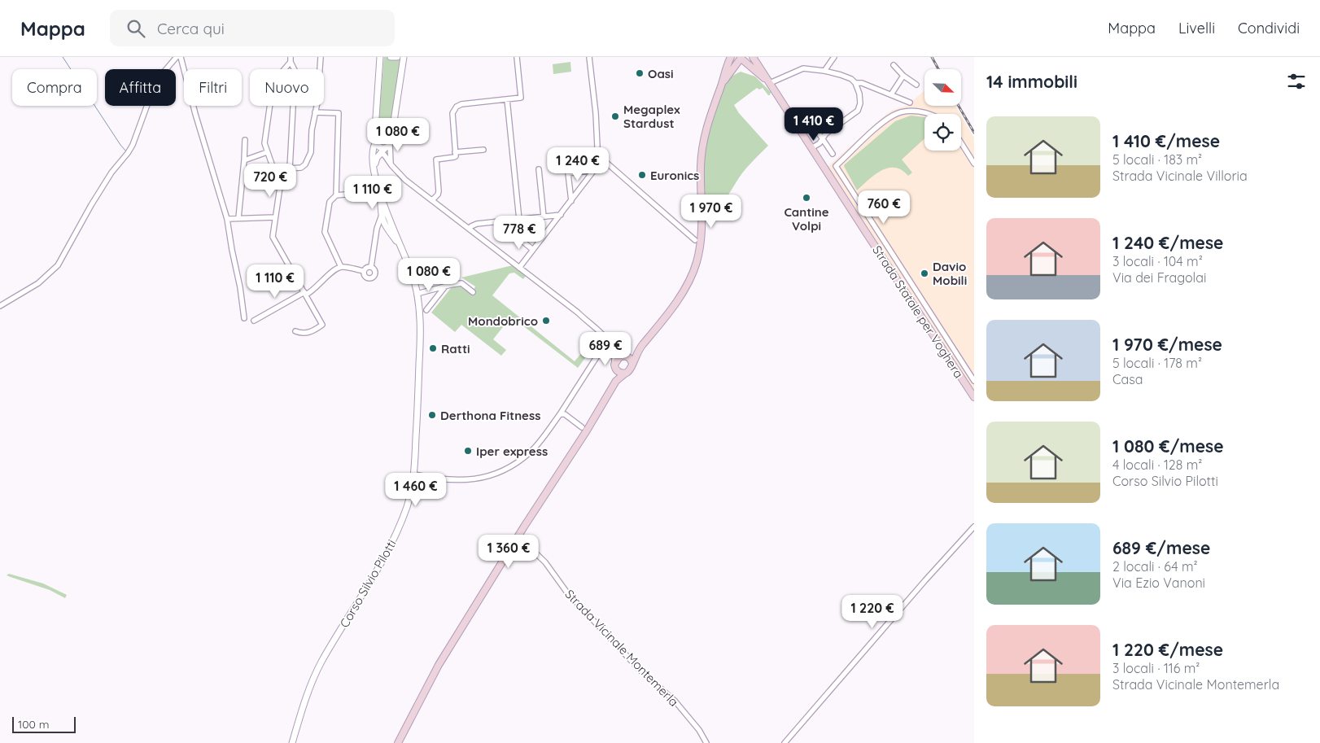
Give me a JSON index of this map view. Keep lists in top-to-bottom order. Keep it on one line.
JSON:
{"streets":{"main road":["Strada Statale per Voghera"],"street":["Corso Silvio Pilotti","Strada Vicinale Montemerla"]},"places":["Oasi","Megaplex Stardust","Euronics","Cantine Volpi","Davio Mobili","Mondobrico","Ratti","Derthona Fitness","Iper express"],"scale_bar":"100 m","north":"bottom right","page":{"header":"Mappa","search":"Cerca qui","nav":["Mappa","Livelli","Condividi"],"heading":"14 immobili","chip":["Compra","Affitta","Filtri","Nuovo"],"list":[{"name":"1 410 €/mese","note":"5 locali · 183 m² · Strada Vicinale Villoria"},{"name":"1 240 €/mese","note":"3 locali · 104 m² · Via dei Fragolai"},{"name":"1 970 €/mese","note":"5 locali · 178 m² · Casa"},{"name":"1 080 €/mese","note":"4 locali · 128 m² · Corso Silvio Pilotti"},{"name":"689 €/mese","note":"2 locali · 64 m² · Via Ezio Vanoni"},{"name":"1 220 €/mese","note":"3 locali · 116 m² · Strada Vicinale Montemerla"}],"price":["1 410 €","1 080 €","1 240 €","720 €","1 110 €","760 €","1 970 €","778 €","1 080 €","1 110 €","689 €","1 460 €","1 360 €","1 220 €"],"scale":"100 m"}}
